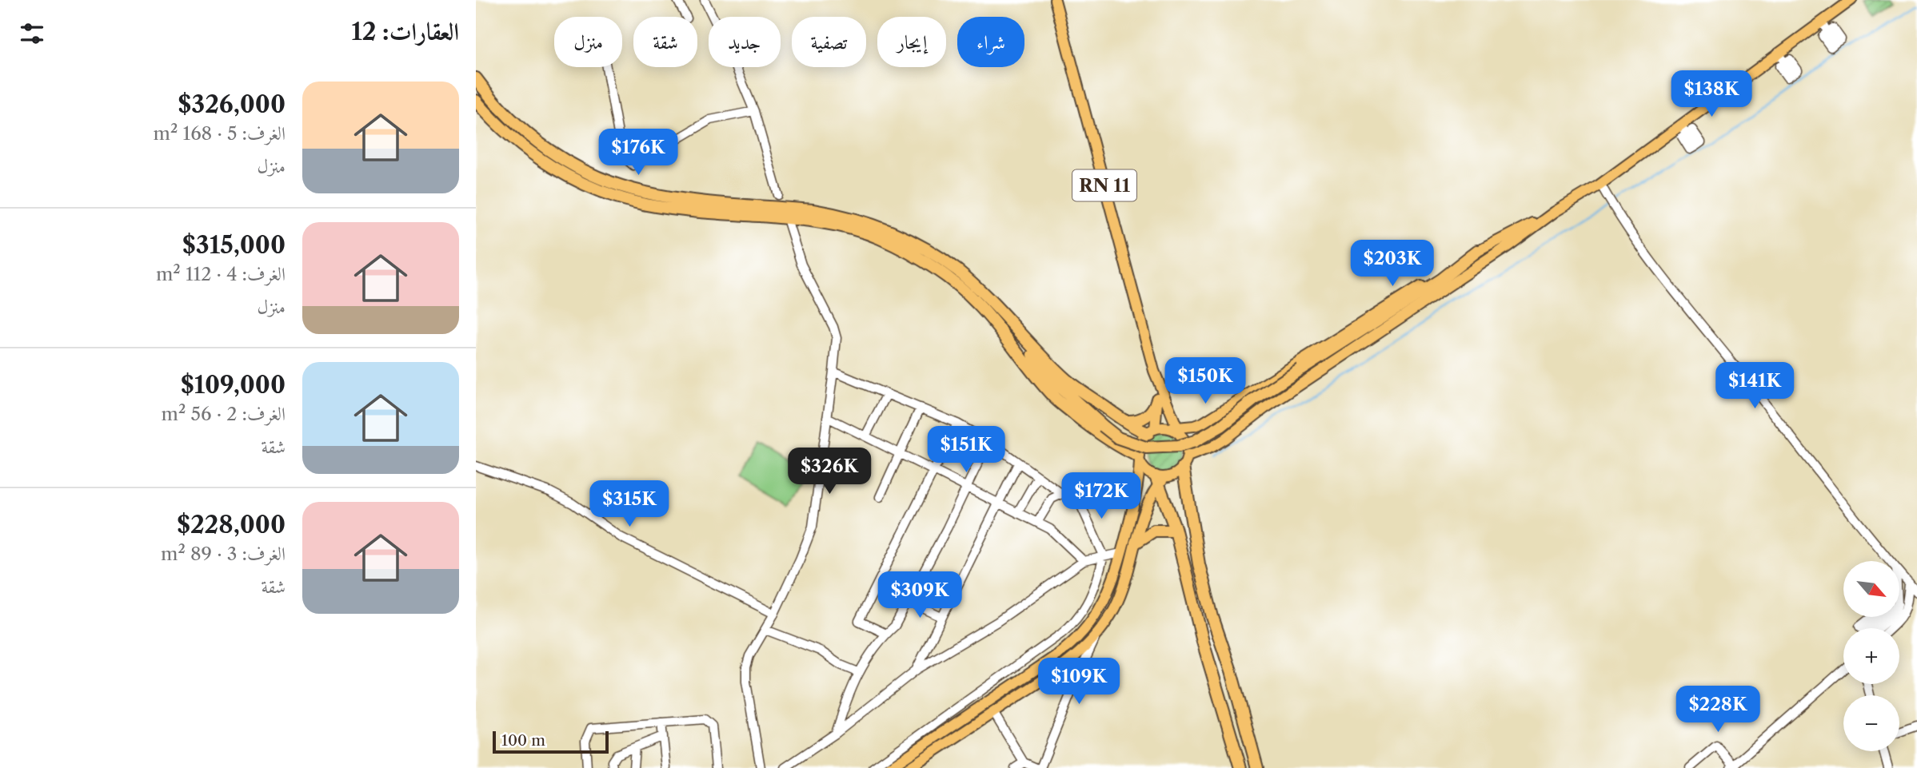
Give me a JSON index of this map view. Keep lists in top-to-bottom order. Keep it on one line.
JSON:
{"streets":{"highway":["RN 11"]},"scale_bar":"100 m","north":"bottom right","page":{"heading":"العقارات: 12","chip":["شراء","إيجار","تصفية","جديد","شقة","منزل"],"list":[{"name":"$326,000","note":"الغرف: 5 · 168 m² · منزل"},{"name":"$315,000","note":"الغرف: 4 · 112 m² · منزل"},{"name":"$109,000","note":"الغرف: 2 · 56 m² · شقة"},{"name":"$228,000","note":"الغرف: 3 · 89 m² · شقة"}],"price":["$138K","$176K","$203K","$150K","$141K","$151K","$326K","$172K","$315K","$309K","$109K","$228K"],"map_buttons":["+","−"],"scale":"100 m"}}
